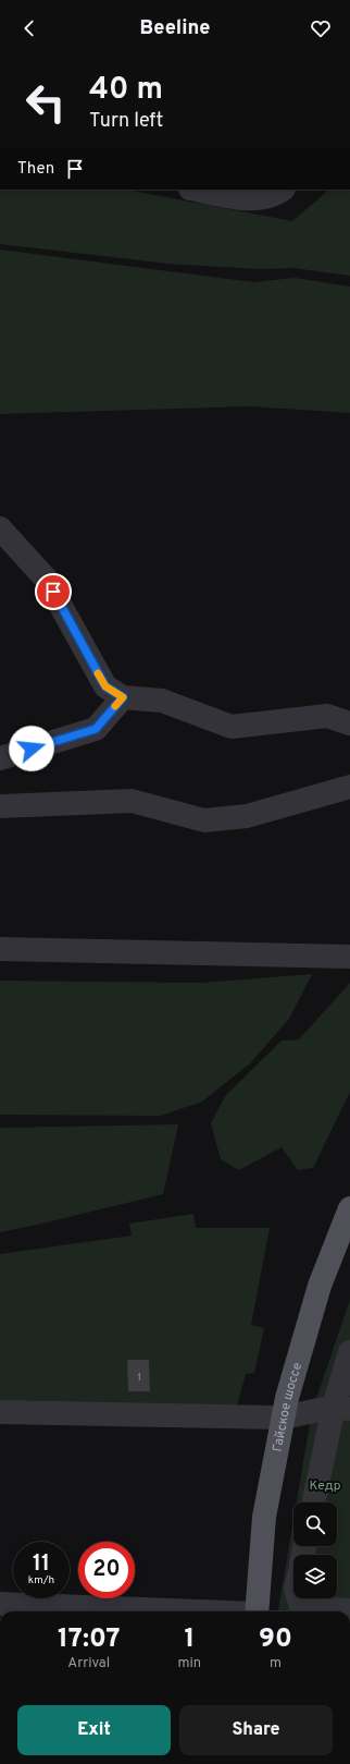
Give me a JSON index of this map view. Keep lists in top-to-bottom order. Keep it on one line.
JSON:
{"streets":{"main road":["Гайское шоссе"]},"parks":["Кедр"],"house_numbers":["1"],"page":{"header":"Beeline","turn":["40 m","Turn left"],"then":"Then","speed":"11 km/h","limit":"20","eta":["17:07","Arrival","1","min","90","m"],"buttons":["Exit","Share"]}}
